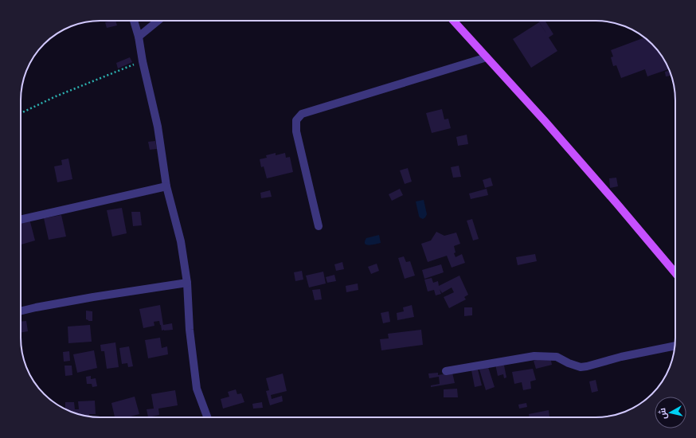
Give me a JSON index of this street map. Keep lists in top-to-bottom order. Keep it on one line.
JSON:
{"north":"left"}
